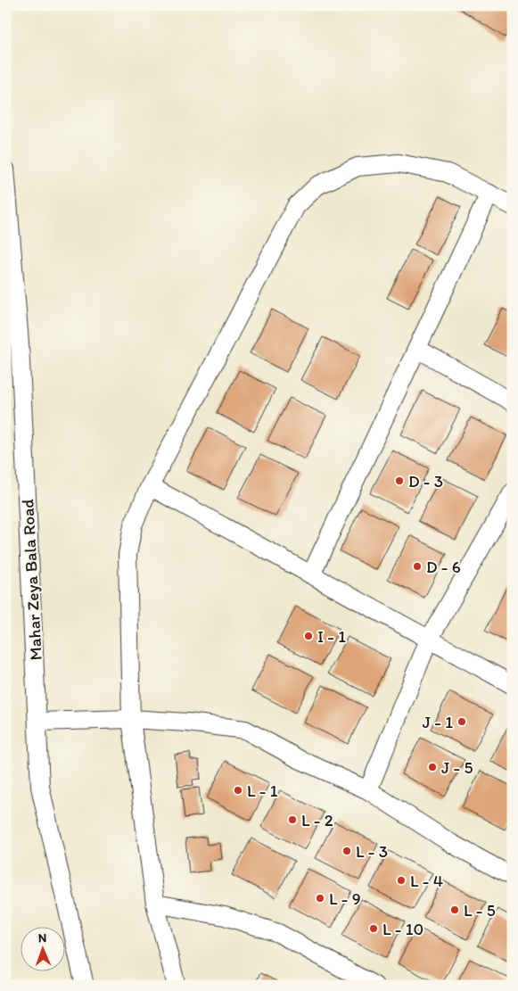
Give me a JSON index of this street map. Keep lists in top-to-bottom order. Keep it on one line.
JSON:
{"streets":{"street":["Mahar Zeya Bala Road"]},"places":["D - 3","D - 6","I - 1","J - 1","J - 5","L - 1","L - 2","L - 3","L - 4","L - 9","L - 5","L - 10"],"north":"top"}
